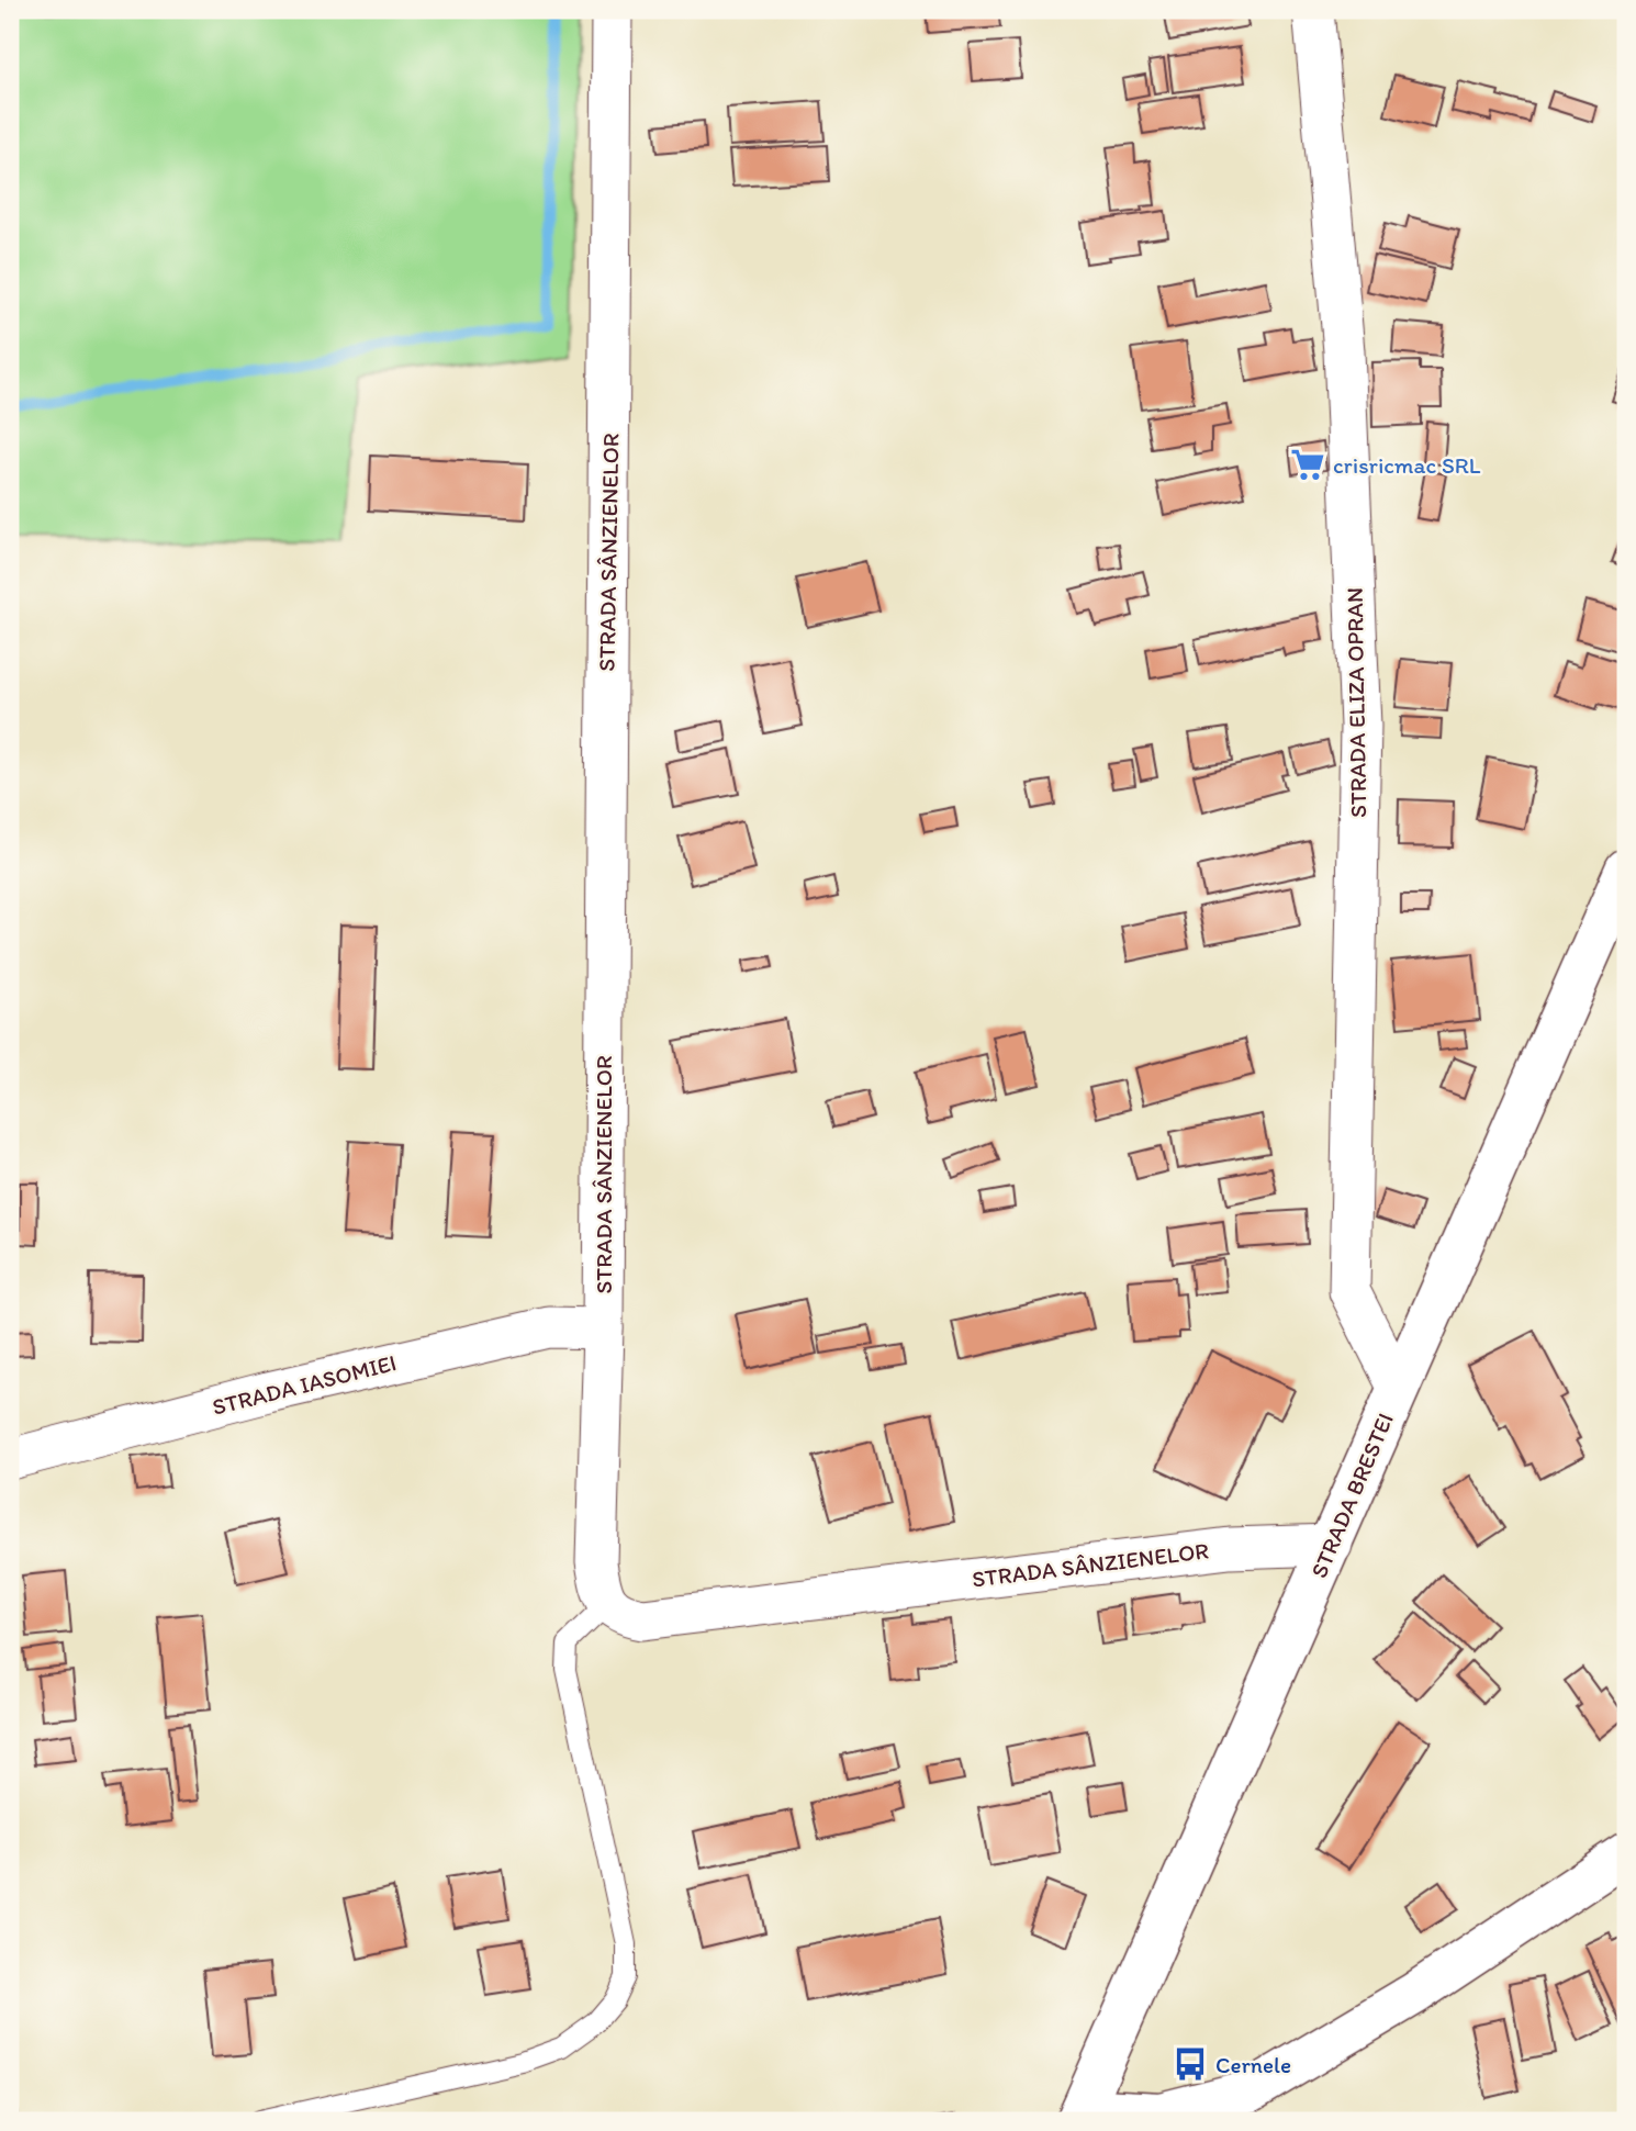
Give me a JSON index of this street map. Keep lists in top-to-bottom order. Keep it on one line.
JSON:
{"streets":{"main road":["STRADA BRESTEI"],"street":["STRADA SÂNZIENELOR","STRADA ELIZA OPRAN","STRADA IASOMIEI"]},"crossings":[["STRADA SÂNZIENELOR","STRADA IASOMIEI"],["STRADA SÂNZIENELOR","STRADA BRESTEI"],["STRADA ELIZA OPRAN","STRADA BRESTEI"]],"places":{"supermarket":["crisricmac SRL"],"bus stop":["Cernele"]}}
